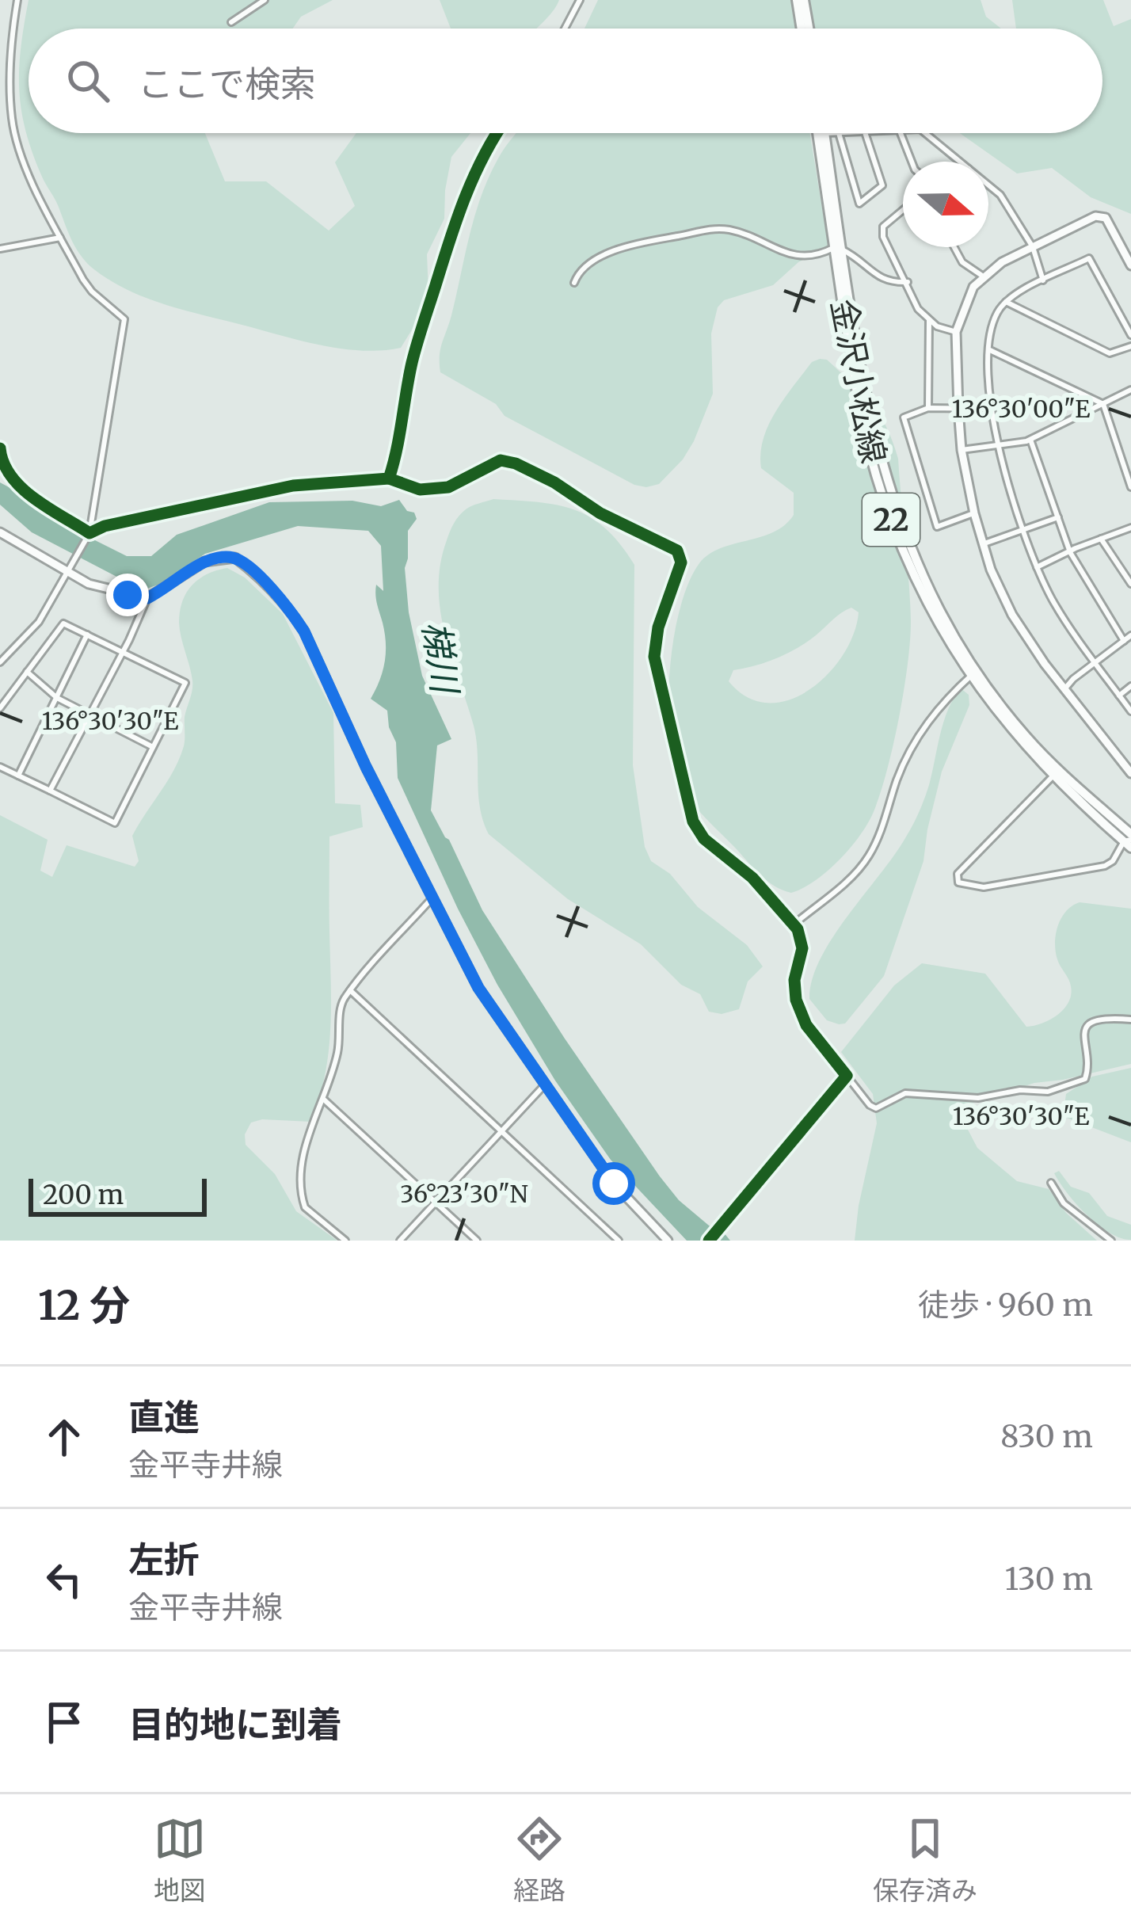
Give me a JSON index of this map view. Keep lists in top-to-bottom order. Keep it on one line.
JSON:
{"streets":{"main road":["金沢小松線","22"]},"water":["梯川"],"scale_bar":"200 m","north":"right","page":{"search":"ここで検索","scale":"200 m","heading":["12 分","徒歩 · 960 m"],"list":[["直進","金平寺井線","830 m"],["左折","金平寺井線","130 m"],"目的地に到着"],"nav":["地図","経路","保存済み"]},"coordinates":["136°30'00\"E","136°30'30\"E","36°23'30\"N"]}
